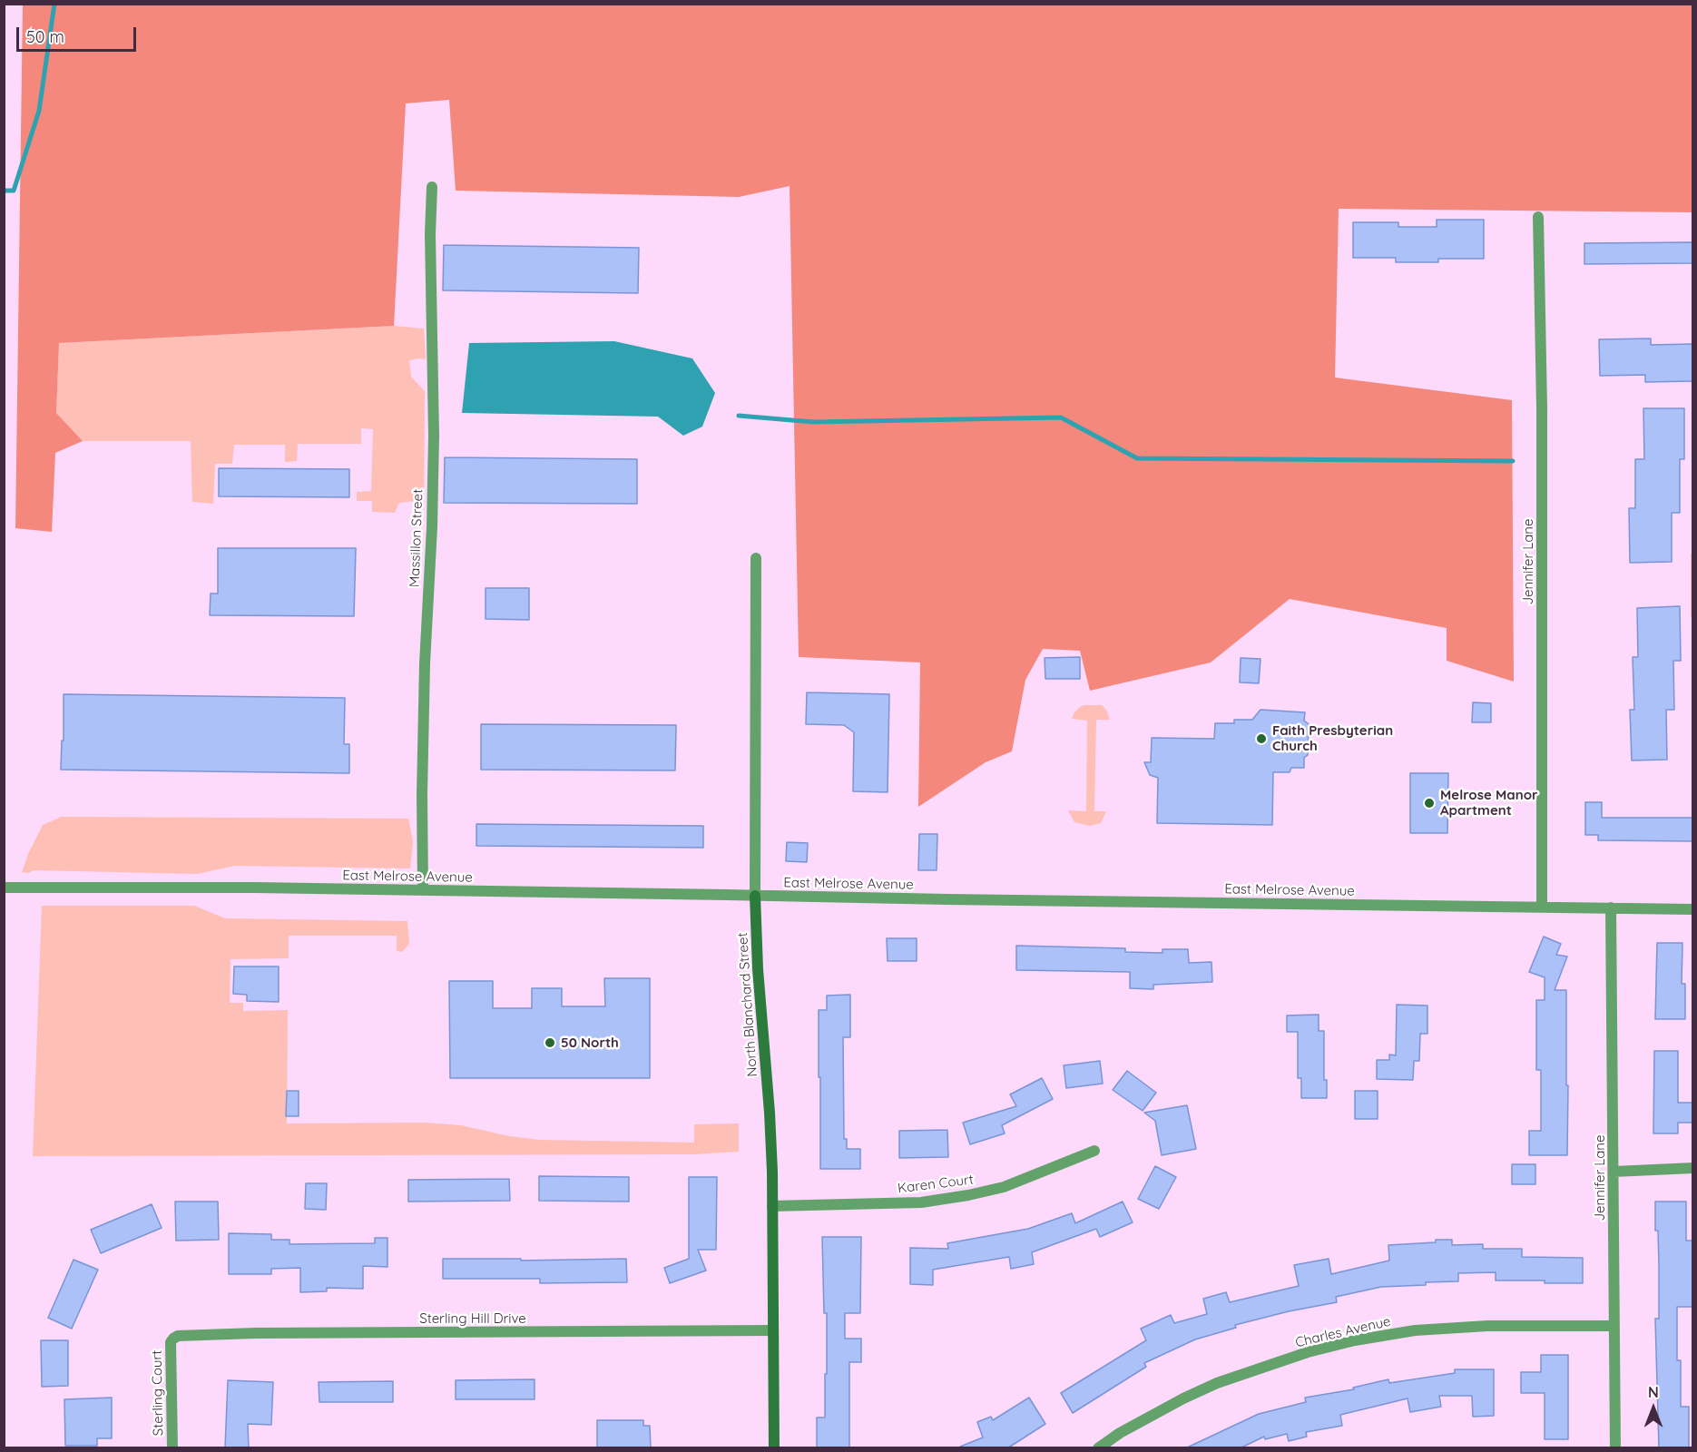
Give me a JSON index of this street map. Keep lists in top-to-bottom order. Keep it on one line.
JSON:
{"streets":{"street":["Massillon Street","Jennifer Lane","East Melrose Avenue","North Blanchard Street","Karen Court","Sterling Hill Drive","Charles Avenue","Sterling Court"]},"crossings":[["Massillon Street","East Melrose Avenue"],["Jennifer Lane","East Melrose Avenue"],["Jennifer Lane","Charles Avenue"],["East Melrose Avenue","North Blanchard Street"],["North Blanchard Street","Karen Court"],["North Blanchard Street","Sterling Hill Drive"],["Sterling Hill Drive","Sterling Court"]],"places":["Faith Presbyterian Church","Melrose Manor Apartment","50 North"],"scale_bar":"50 m","north":"top"}
